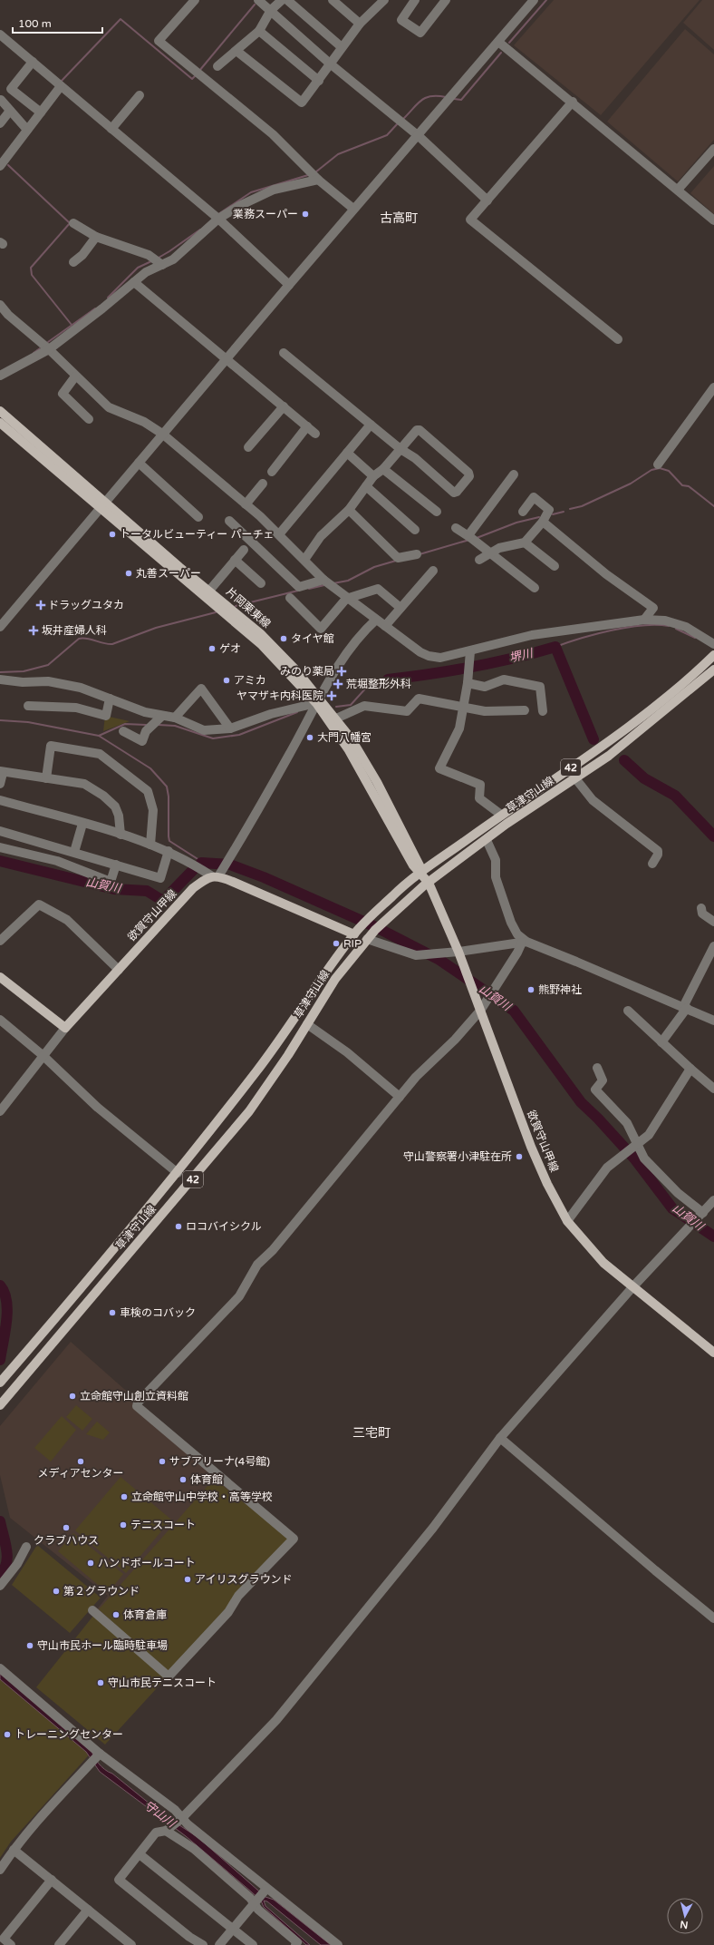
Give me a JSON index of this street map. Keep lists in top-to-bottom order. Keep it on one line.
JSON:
{"streets":{"main road":["片岡栗東線","42","草津守山線","欲賀守山甲線"]},"crossings":[["片岡栗東線","草津守山線"],["片岡栗東線","欲賀守山甲線"],["草津守山線","欲賀守山甲線"]],"districts":["古高町","三宅町"],"water":["堺川","山賀川","守山川"],"places":{"other":["業務スーパー","トータルビューティー パーチェ","丸善スーパー","タイヤ館","ゲオ","アミカ","大門八幡宮","RIP","熊野神社","守山警察署小津駐在所","ロコバイシクル","車検のコバック","立命館守山創立資料館","メディアセンター","サブアリーナ(4号館)","体育館","立命館守山中学校・高等学校","テニスコート","クラブハウス","ハンドボールコート","アイリスグラウンド","第２グラウンド","体育倉庫","守山市民ホール臨時駐車場","守山市民テニスコート","トレーニングセンター"],"health":["ドラッグユタカ","坂井産婦人科","みのり薬局","荒堀整形外科","ヤマザキ内科医院"]},"scale_bar":"100 m","north":"bottom"}
